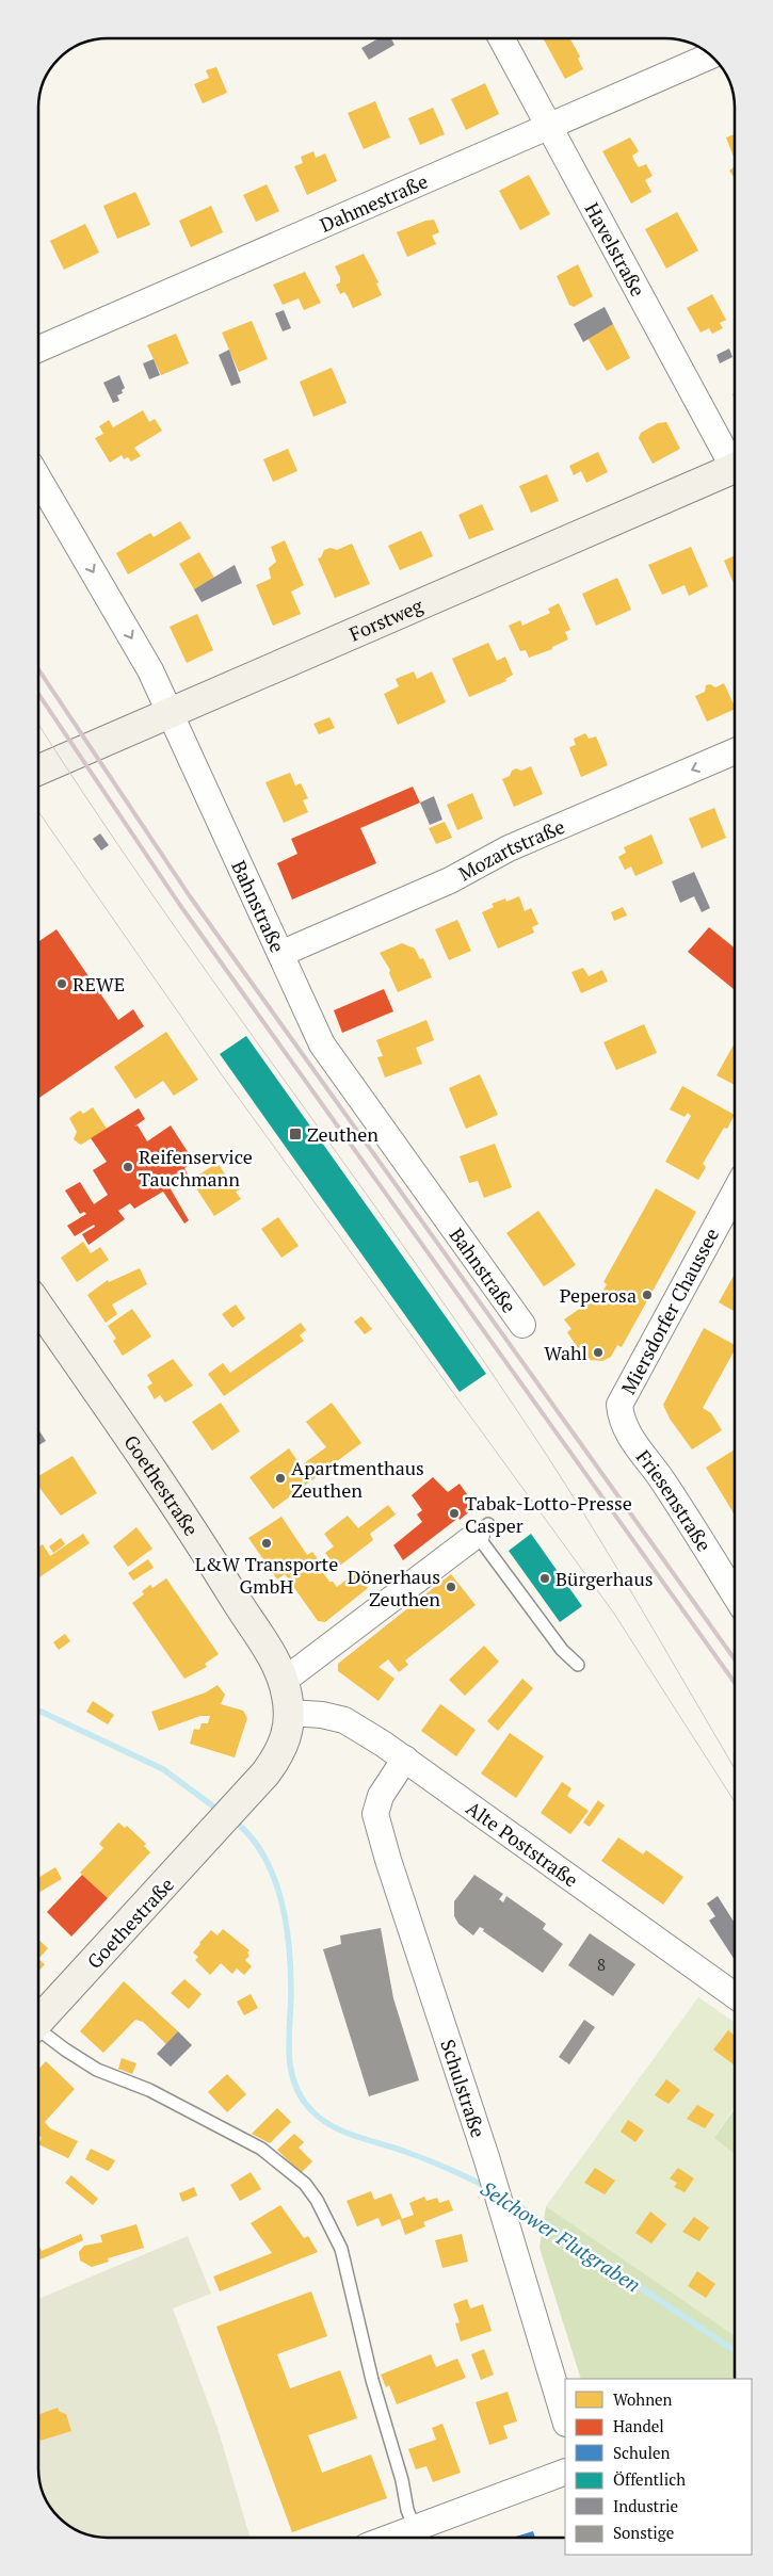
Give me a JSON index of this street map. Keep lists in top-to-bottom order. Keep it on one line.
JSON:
{"streets":{"main road":["Forstweg","Goethestraße"],"street":["Dahmestraße","Havelstraße","Mozartstraße","Bahnstraße","Miersdorfer Chaussee","Friesenstraße","Alte Poststraße","Schulstraße"]},"crossings":[["Dahmestraße","Havelstraße"],["Forstweg","Bahnstraße"],["Mozartstraße","Bahnstraße"],["Miersdorfer Chaussee","Friesenstraße"],["Goethestraße","Alte Poststraße"],["Alte Poststraße","Schulstraße"]],"one_way":["Mozartstraße"],"water":["Selchower Flutgraben"],"places":{"other":["REWE","Reifenservice Tauchmann","Peperosa","Wahl","Apartmenthaus Zeuthen","Tabak-Lotto-Presse Casper","L&W Transporte GmbH","Bürgerhaus","Dönerhaus Zeuthen"],"transit":["Zeuthen"]},"house_numbers":["8"],"legend":["Wohnen","Handel","Schulen","Öffentlich","Industrie","Sonstige"]}
